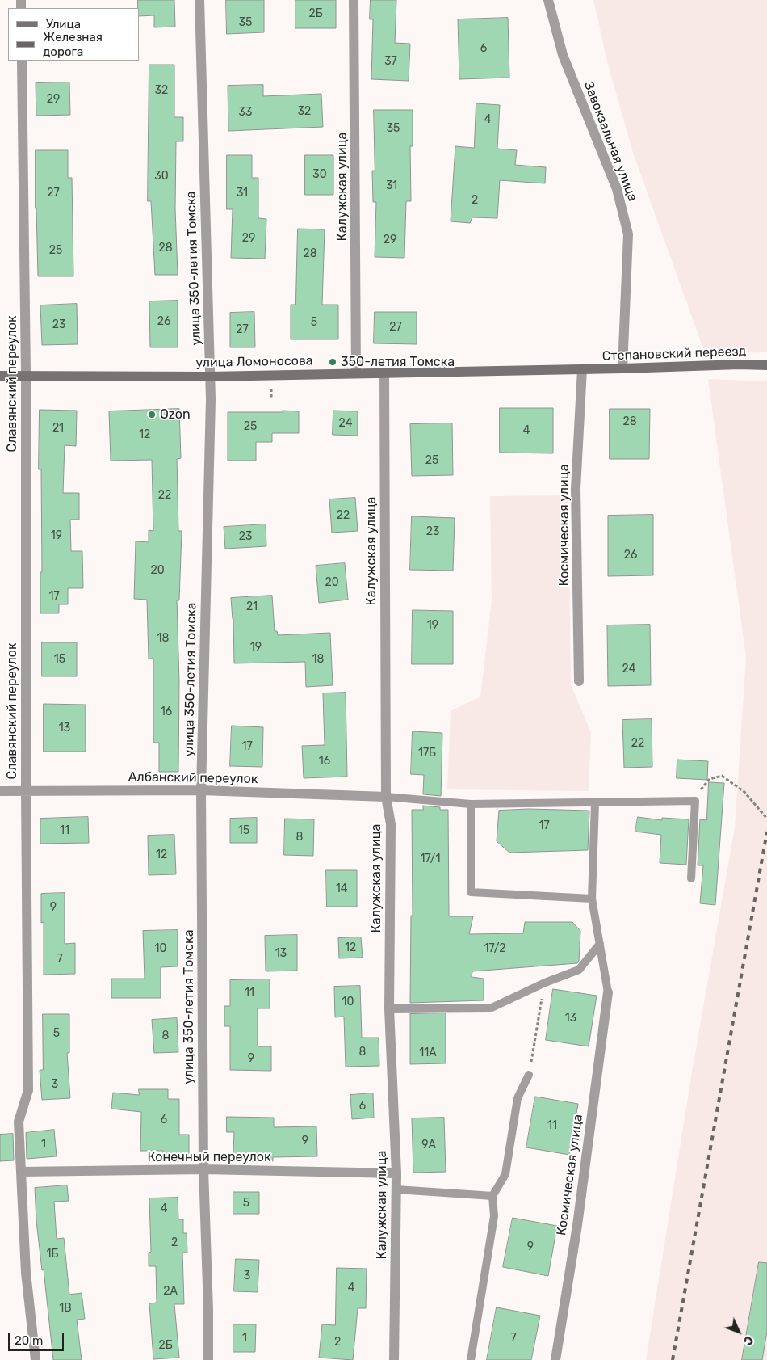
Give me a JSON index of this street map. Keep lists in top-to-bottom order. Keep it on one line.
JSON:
{"streets":{"street":["Завокзальная улица","Калужская улица","улица 350-летия Томска","Степановский переезд","улица Ломоносова","Славянский переулок","Космическая улица","Албанский переулок","Конечный переулок"]},"crossings":[["Завокзальная улица","Степановский переезд"],["Калужская улица","улица Ломоносова"],["Калужская улица","Албанский переулок"],["Калужская улица","Конечный переулок"],["улица 350-летия Томска","улица Ломоносова"],["улица 350-летия Томска","Албанский переулок"],["улица 350-летия Томска","Конечный переулок"],["Степановский переезд","улица Ломоносова"],["Степановский переезд","Космическая улица"],["улица Ломоносова","Славянский переулок"],["улица Ломоносова","Космическая улица"],["Славянский переулок","Албанский переулок"],["Славянский переулок","Конечный переулок"]],"places":["350-летия Томска","Ozon"],"house_numbers":["2Б","35","6","37","32","29","32","33","4","35","30","30","31","27","31","2","29","29","28","25","28","26","5","23","27","27","28","24","25","21","4","12","25","22","22","23","19","23","26","20","20","17","21","19","18","19","15","18","24","16","13","22","17","17Б","16","17","11","15","8","12","17/1","14","9","12","10","17/2","13","7","11","10","13","5","8","8","11А","9","3","6","6","11","9","1","9А","5","4","2","9","1Б","3","4","2А","1В","1","7","2","2Б"],"legend":["Улица","Железная дорога"],"scale_bar":"20 m","north":"bottom right"}
